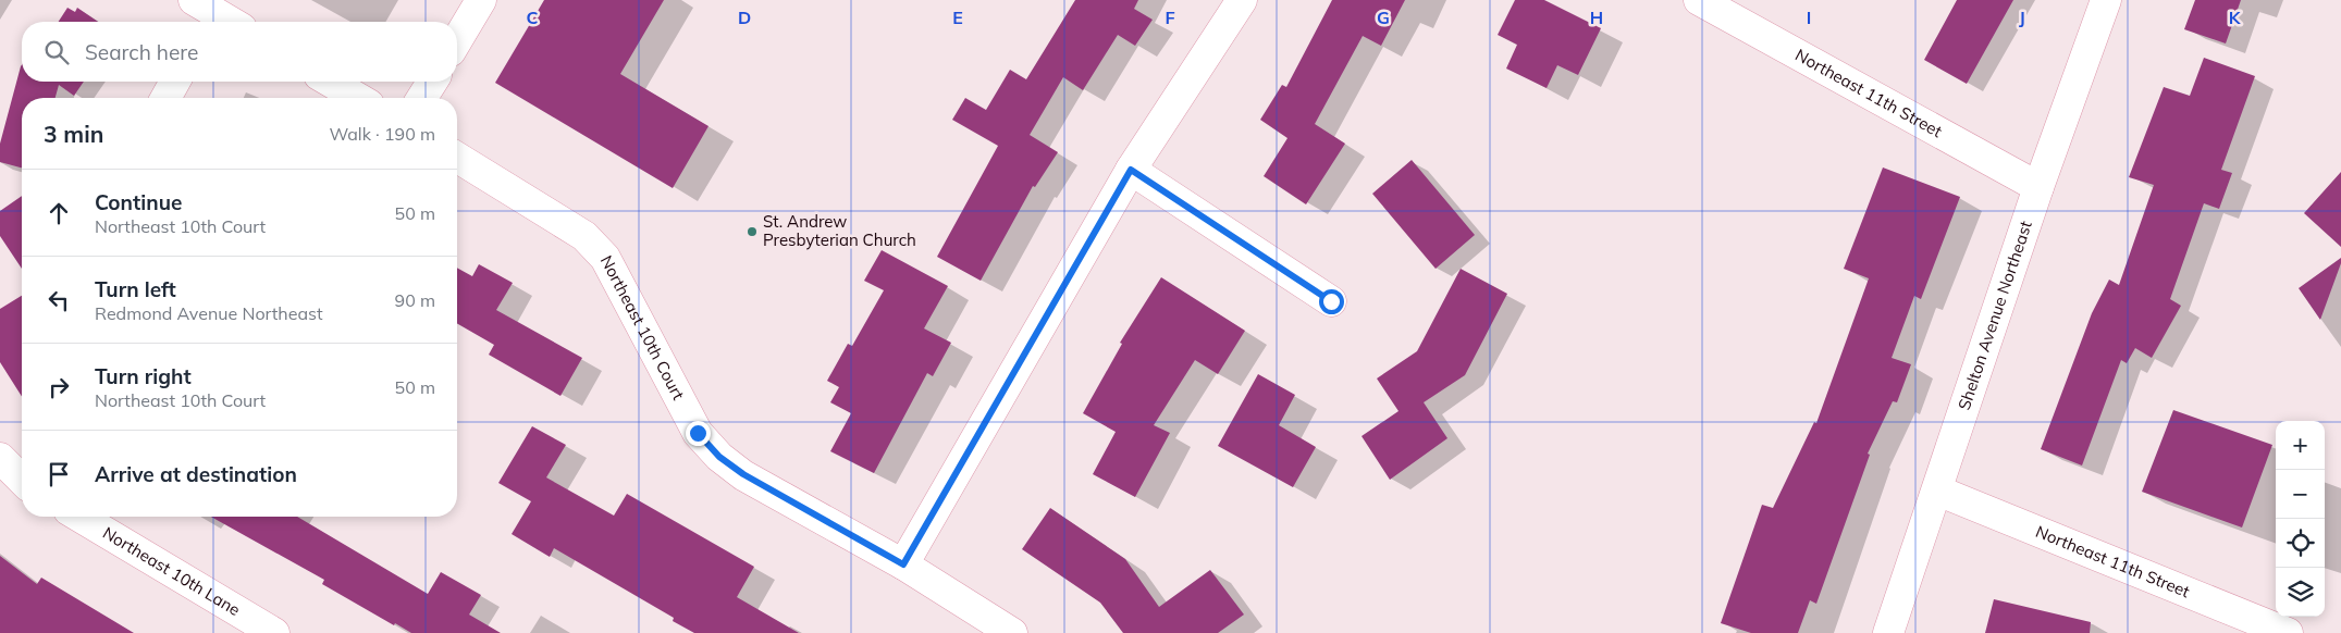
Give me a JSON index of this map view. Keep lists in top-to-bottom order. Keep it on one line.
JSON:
{"streets":{"street":["Northeast 11th Street","Shelton Avenue Northeast","Northeast 10th Court","Northeast 10th Lane"]},"crossings":[["Northeast 11th Street","Shelton Avenue Northeast"]],"places":["St. Andrew Presbyterian Church"],"page":{"search":"Search here","heading":["3 min","Walk · 190 m"],"list":[["Continue","Northeast 10th Court","50 m"],["Turn left","Redmond Avenue Northeast","90 m"],["Turn right","Northeast 10th Court","50 m"],"Arrive at destination"],"map_buttons":["+","−"]},"grid":{"columns":["C","D","E","F","G","H","I","J","K"]}}
